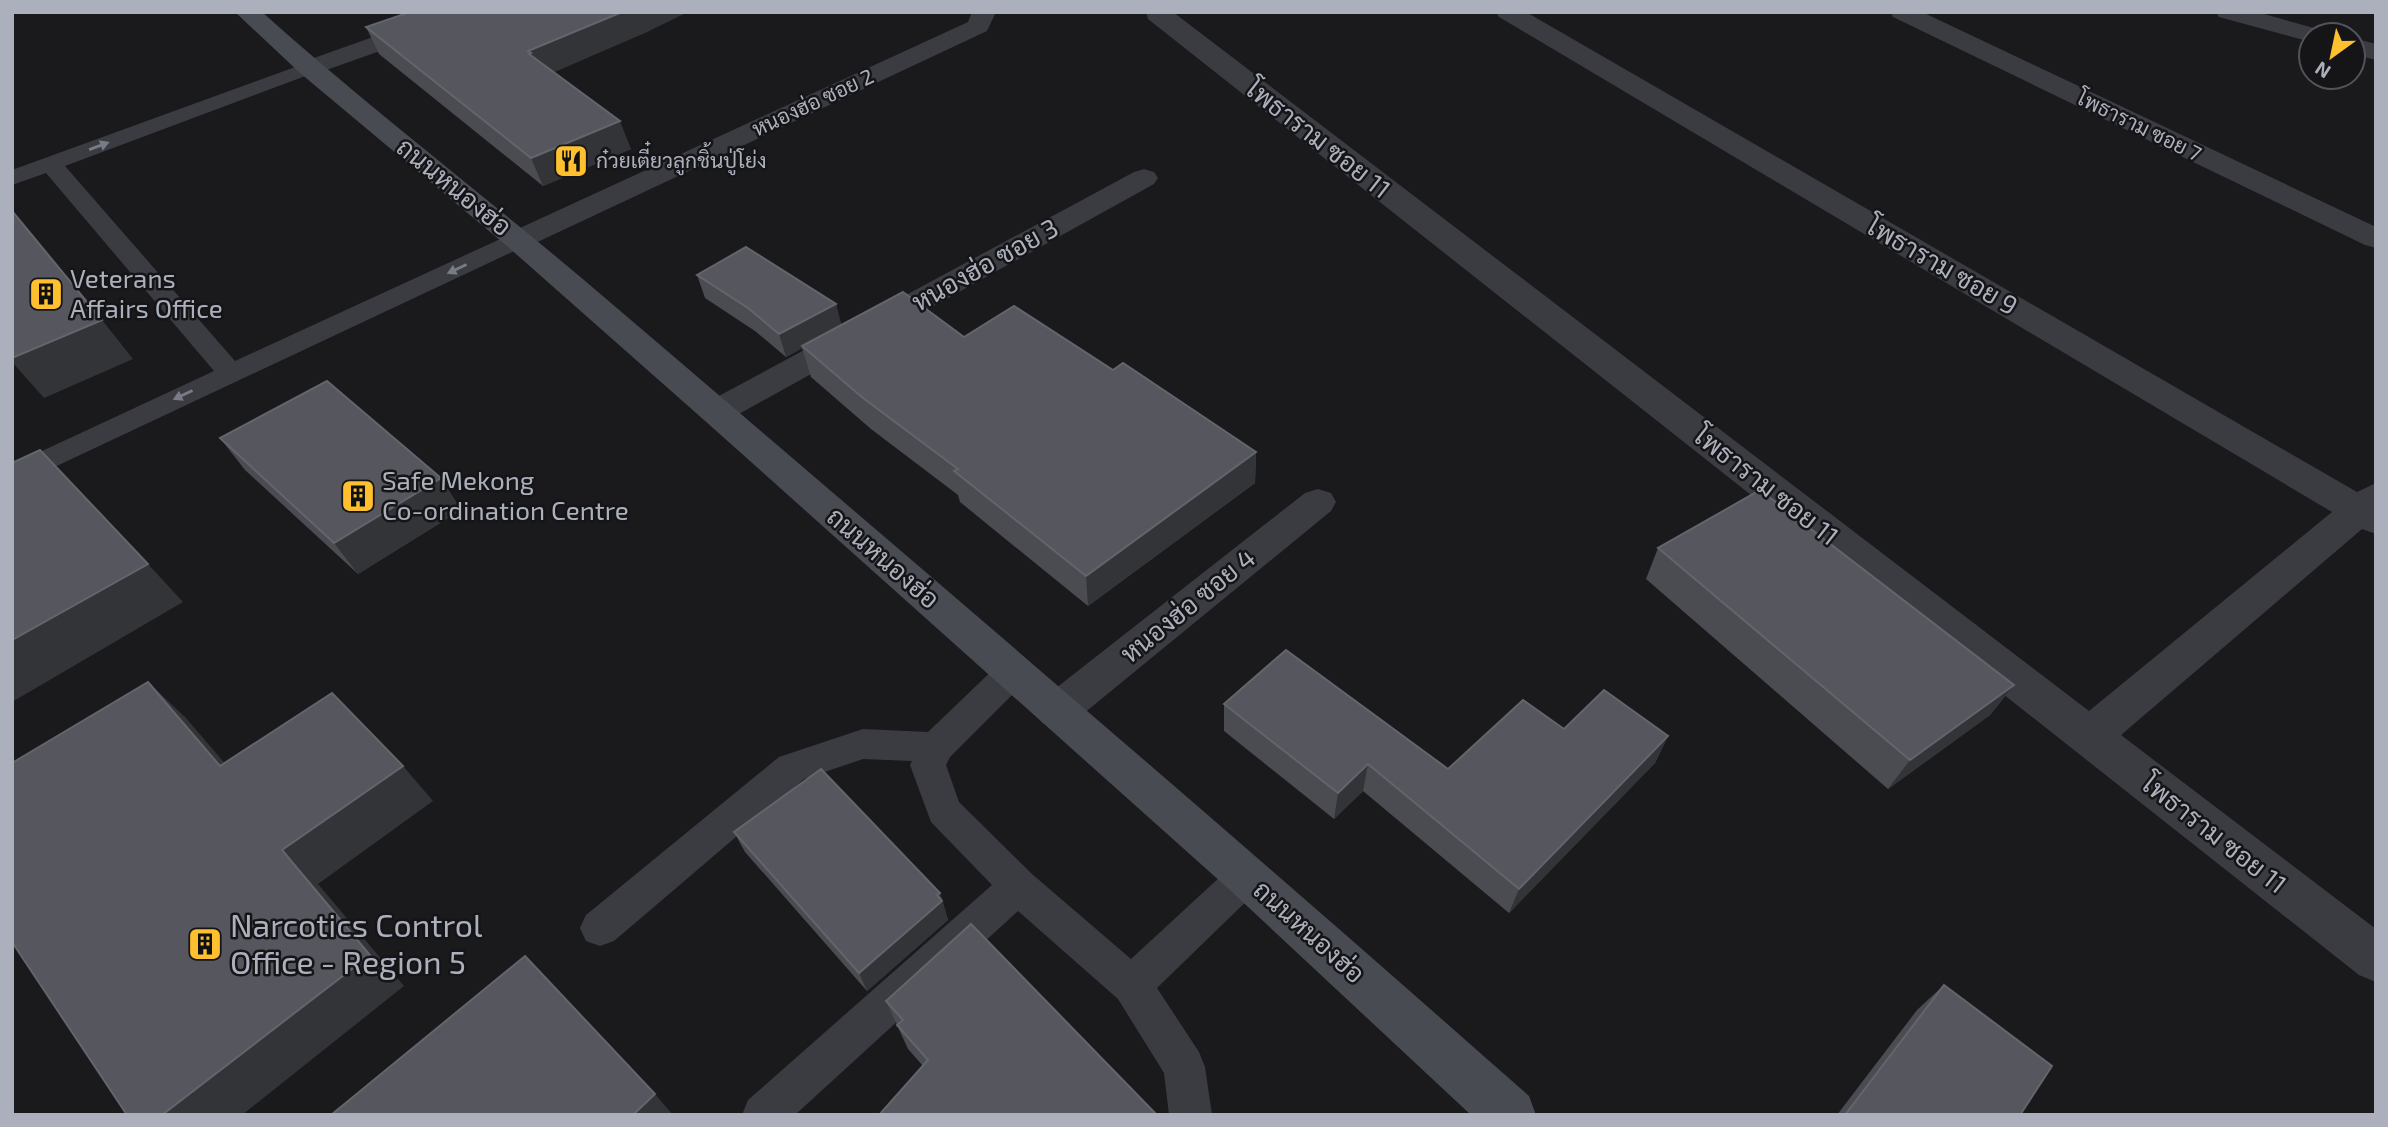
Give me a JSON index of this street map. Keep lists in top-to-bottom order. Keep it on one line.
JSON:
{"streets":{"main road":["ถนนหนองฮ่อ"],"street":["หนองฮ่อ ซอย 2","โพธาราม ซอย 7","โพธาราม ซอย 11","หนองฮ่อ ซอย 3","โพธาราม ซอย 9","หนองฮ่อ ซอย 4"]},"crossings":[["หนองฮ่อ ซอย 2","ถนนหนองฮ่อ"],["ถนนหนองฮ่อ","หนองฮ่อ ซอย 3"],["ถนนหนองฮ่อ","หนองฮ่อ ซอย 4"]],"places":{"restaurant":["ก๋วยเตี๋ยวลูกชิ้นปู่โย่ง"],"building":["Veterans Affairs Office","Safe Mekong Co-ordination Centre","Narcotics Control Office - Region 5"]},"north":"bottom left"}
